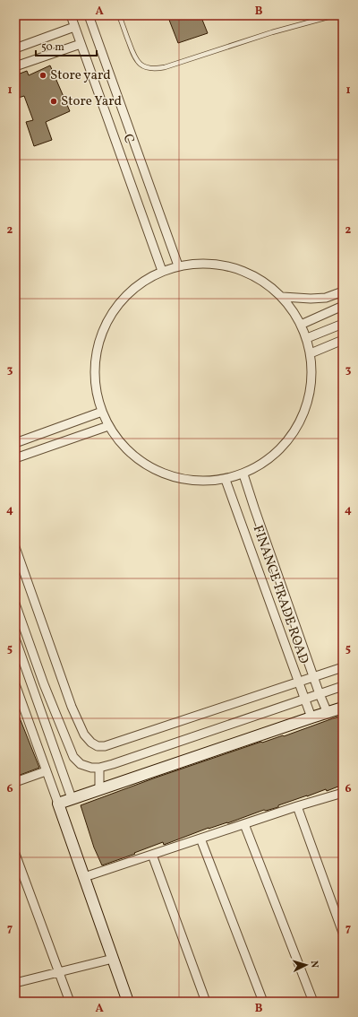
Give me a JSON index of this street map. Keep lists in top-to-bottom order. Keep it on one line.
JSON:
{"streets":{"street":["C","FINANCE TRADE ROAD"]},"places":["Store yard","Store Yard"],"scale_bar":"50 m","north":"right","grid":{"columns":["A","B"],"rows":["1","2","3","4","5","6","7"]}}
